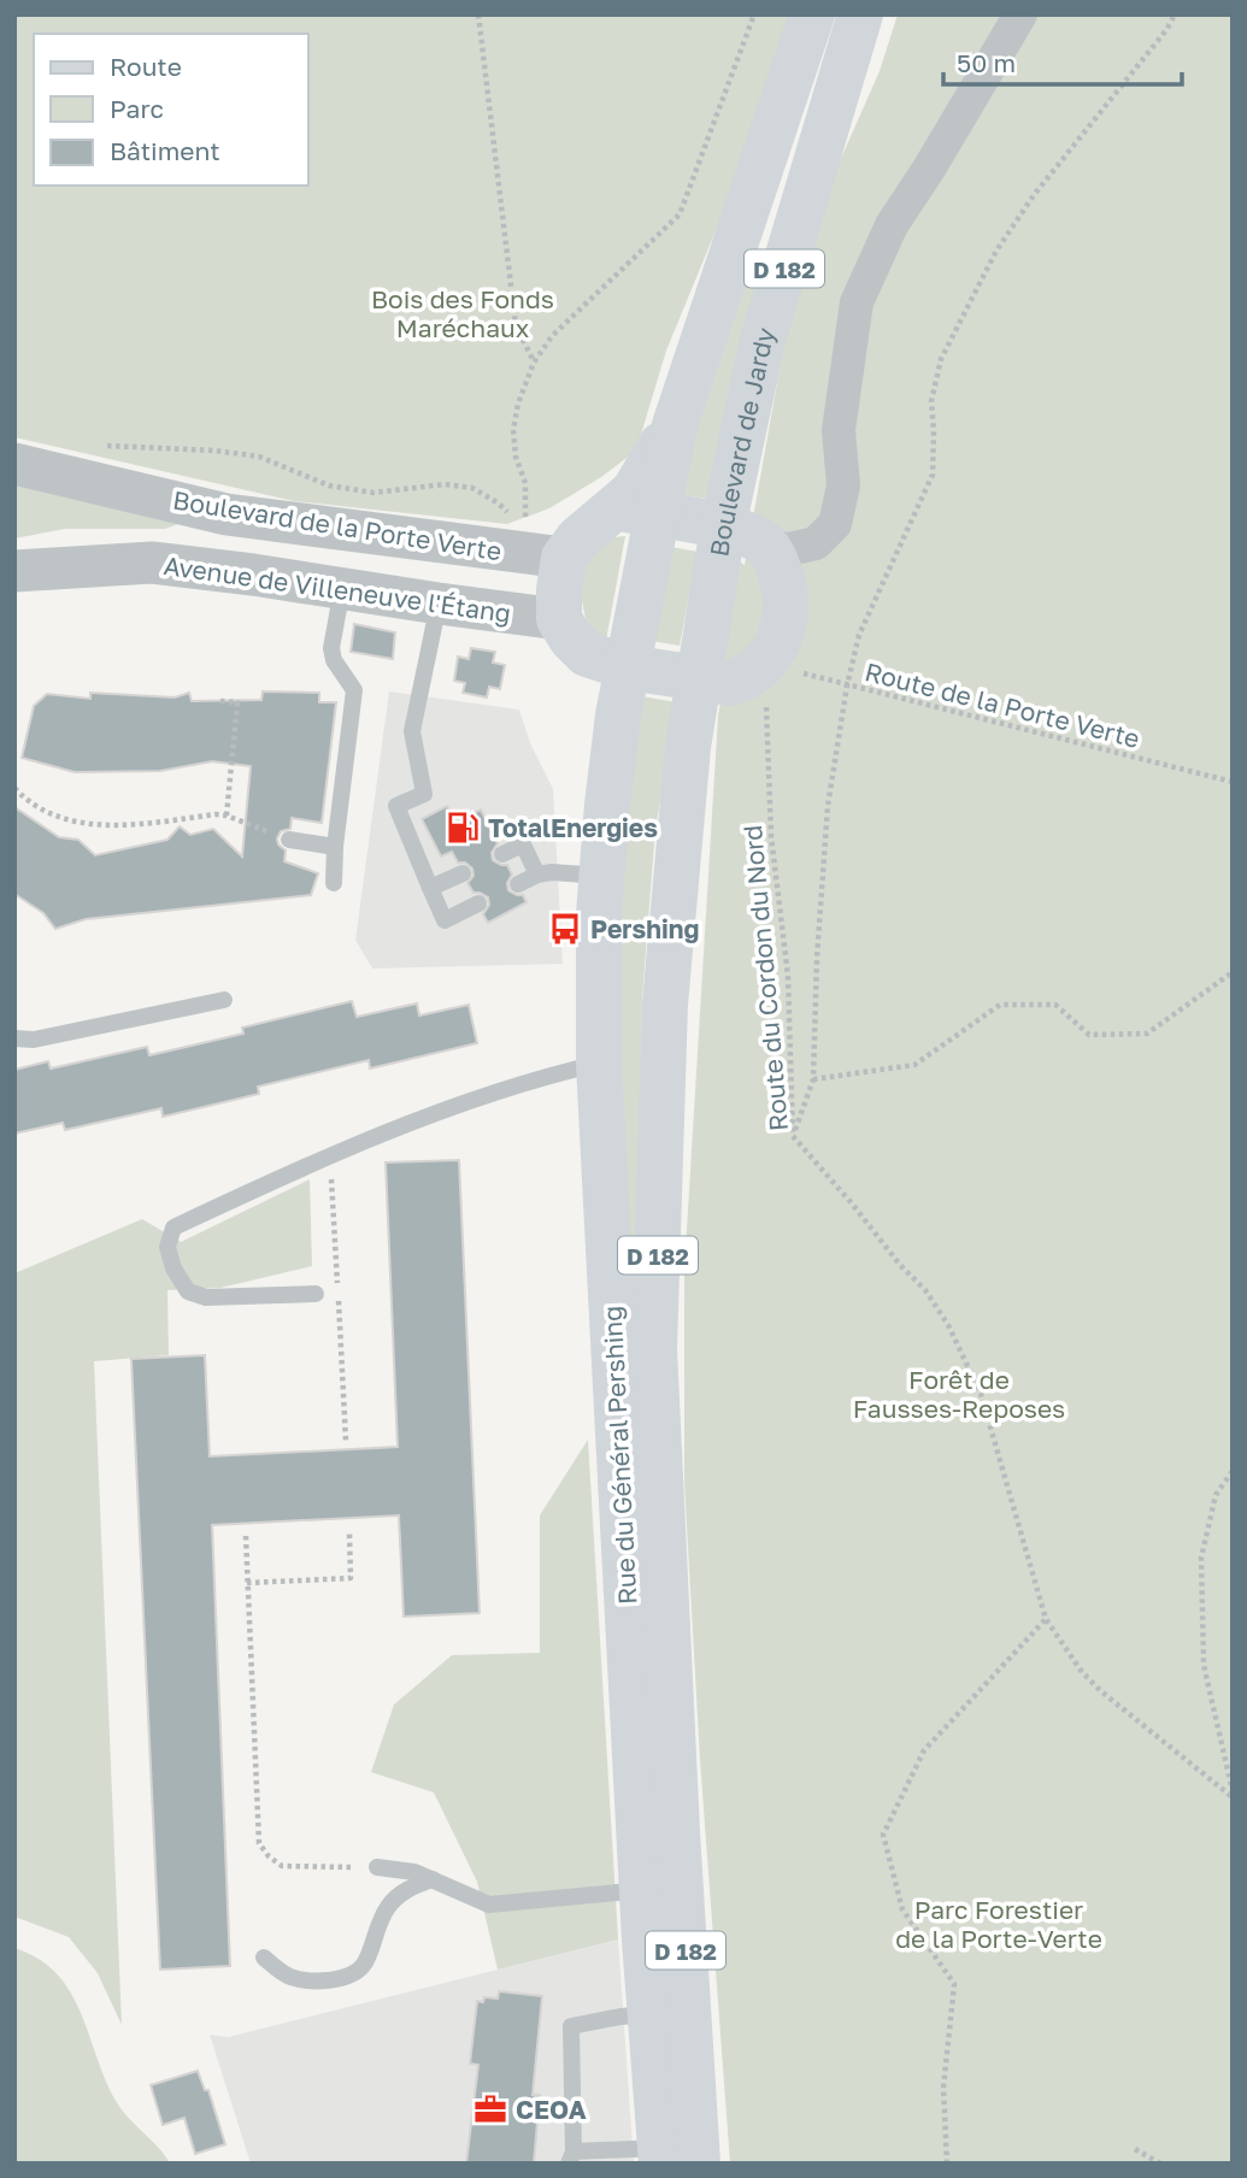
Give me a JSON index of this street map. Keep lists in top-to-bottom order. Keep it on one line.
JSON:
{"streets":{"main road":["D 182","Boulevard de Jardy","Rue du Général Pershing"],"street":["Boulevard de la Porte Verte","Avenue de Villeneuve l'Étang"],"path":["Route de la Porte Verte","Route du Cordon du Nord"]},"crossings":[["D 182","Rue du Général Pershing"],["Boulevard de Jardy","Rue du Général Pershing"]],"parks":["Bois des Fonds Maréchaux","Forêt de Fausses-Reposes","Parc Forestier de la Porte-Verte"],"places":{"fuel station":["TotalEnergies"],"bus stop":["Pershing"],"office":["CEOA"]},"legend":["Route","Parc","Bâtiment"],"scale_bar":"50 m"}
